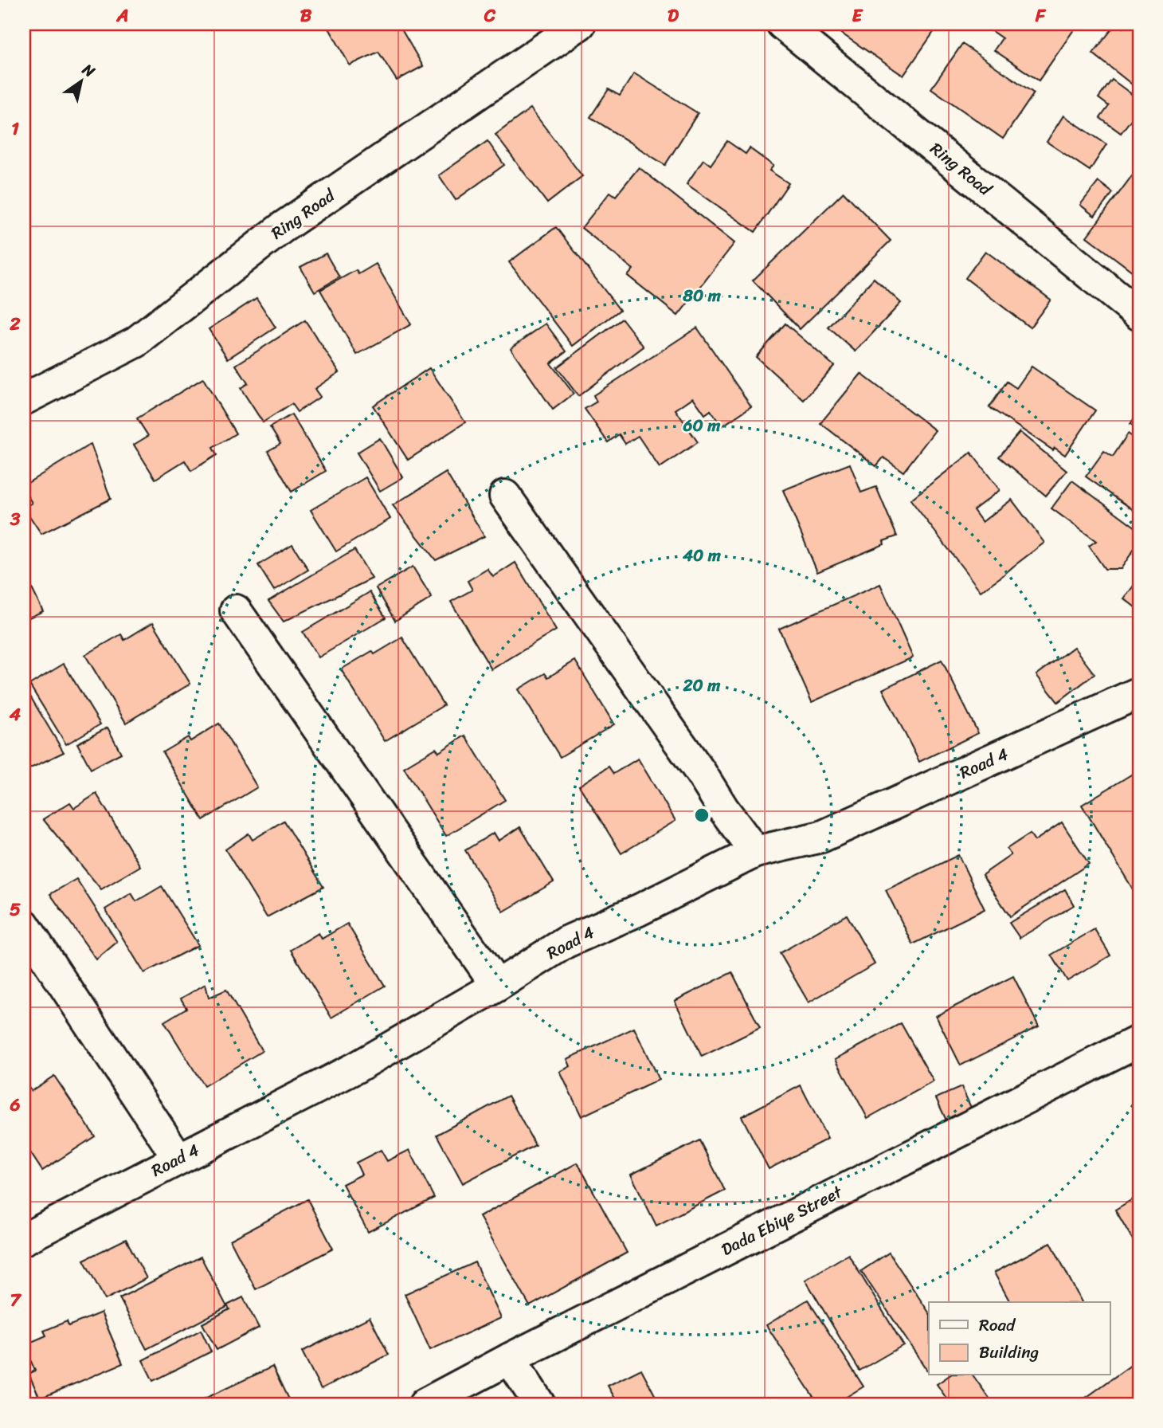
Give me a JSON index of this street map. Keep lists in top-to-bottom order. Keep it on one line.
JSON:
{"streets":{"street":["Ring Road","Road 4","Dada Ebiye Street"]},"legend":["Road","Building"],"north":"top right","grid":{"columns":["A","B","C","D","E","F"],"rows":["1","2","3","4","5","6","7"]},"rings":["80 m","60 m","40 m","20 m"]}
